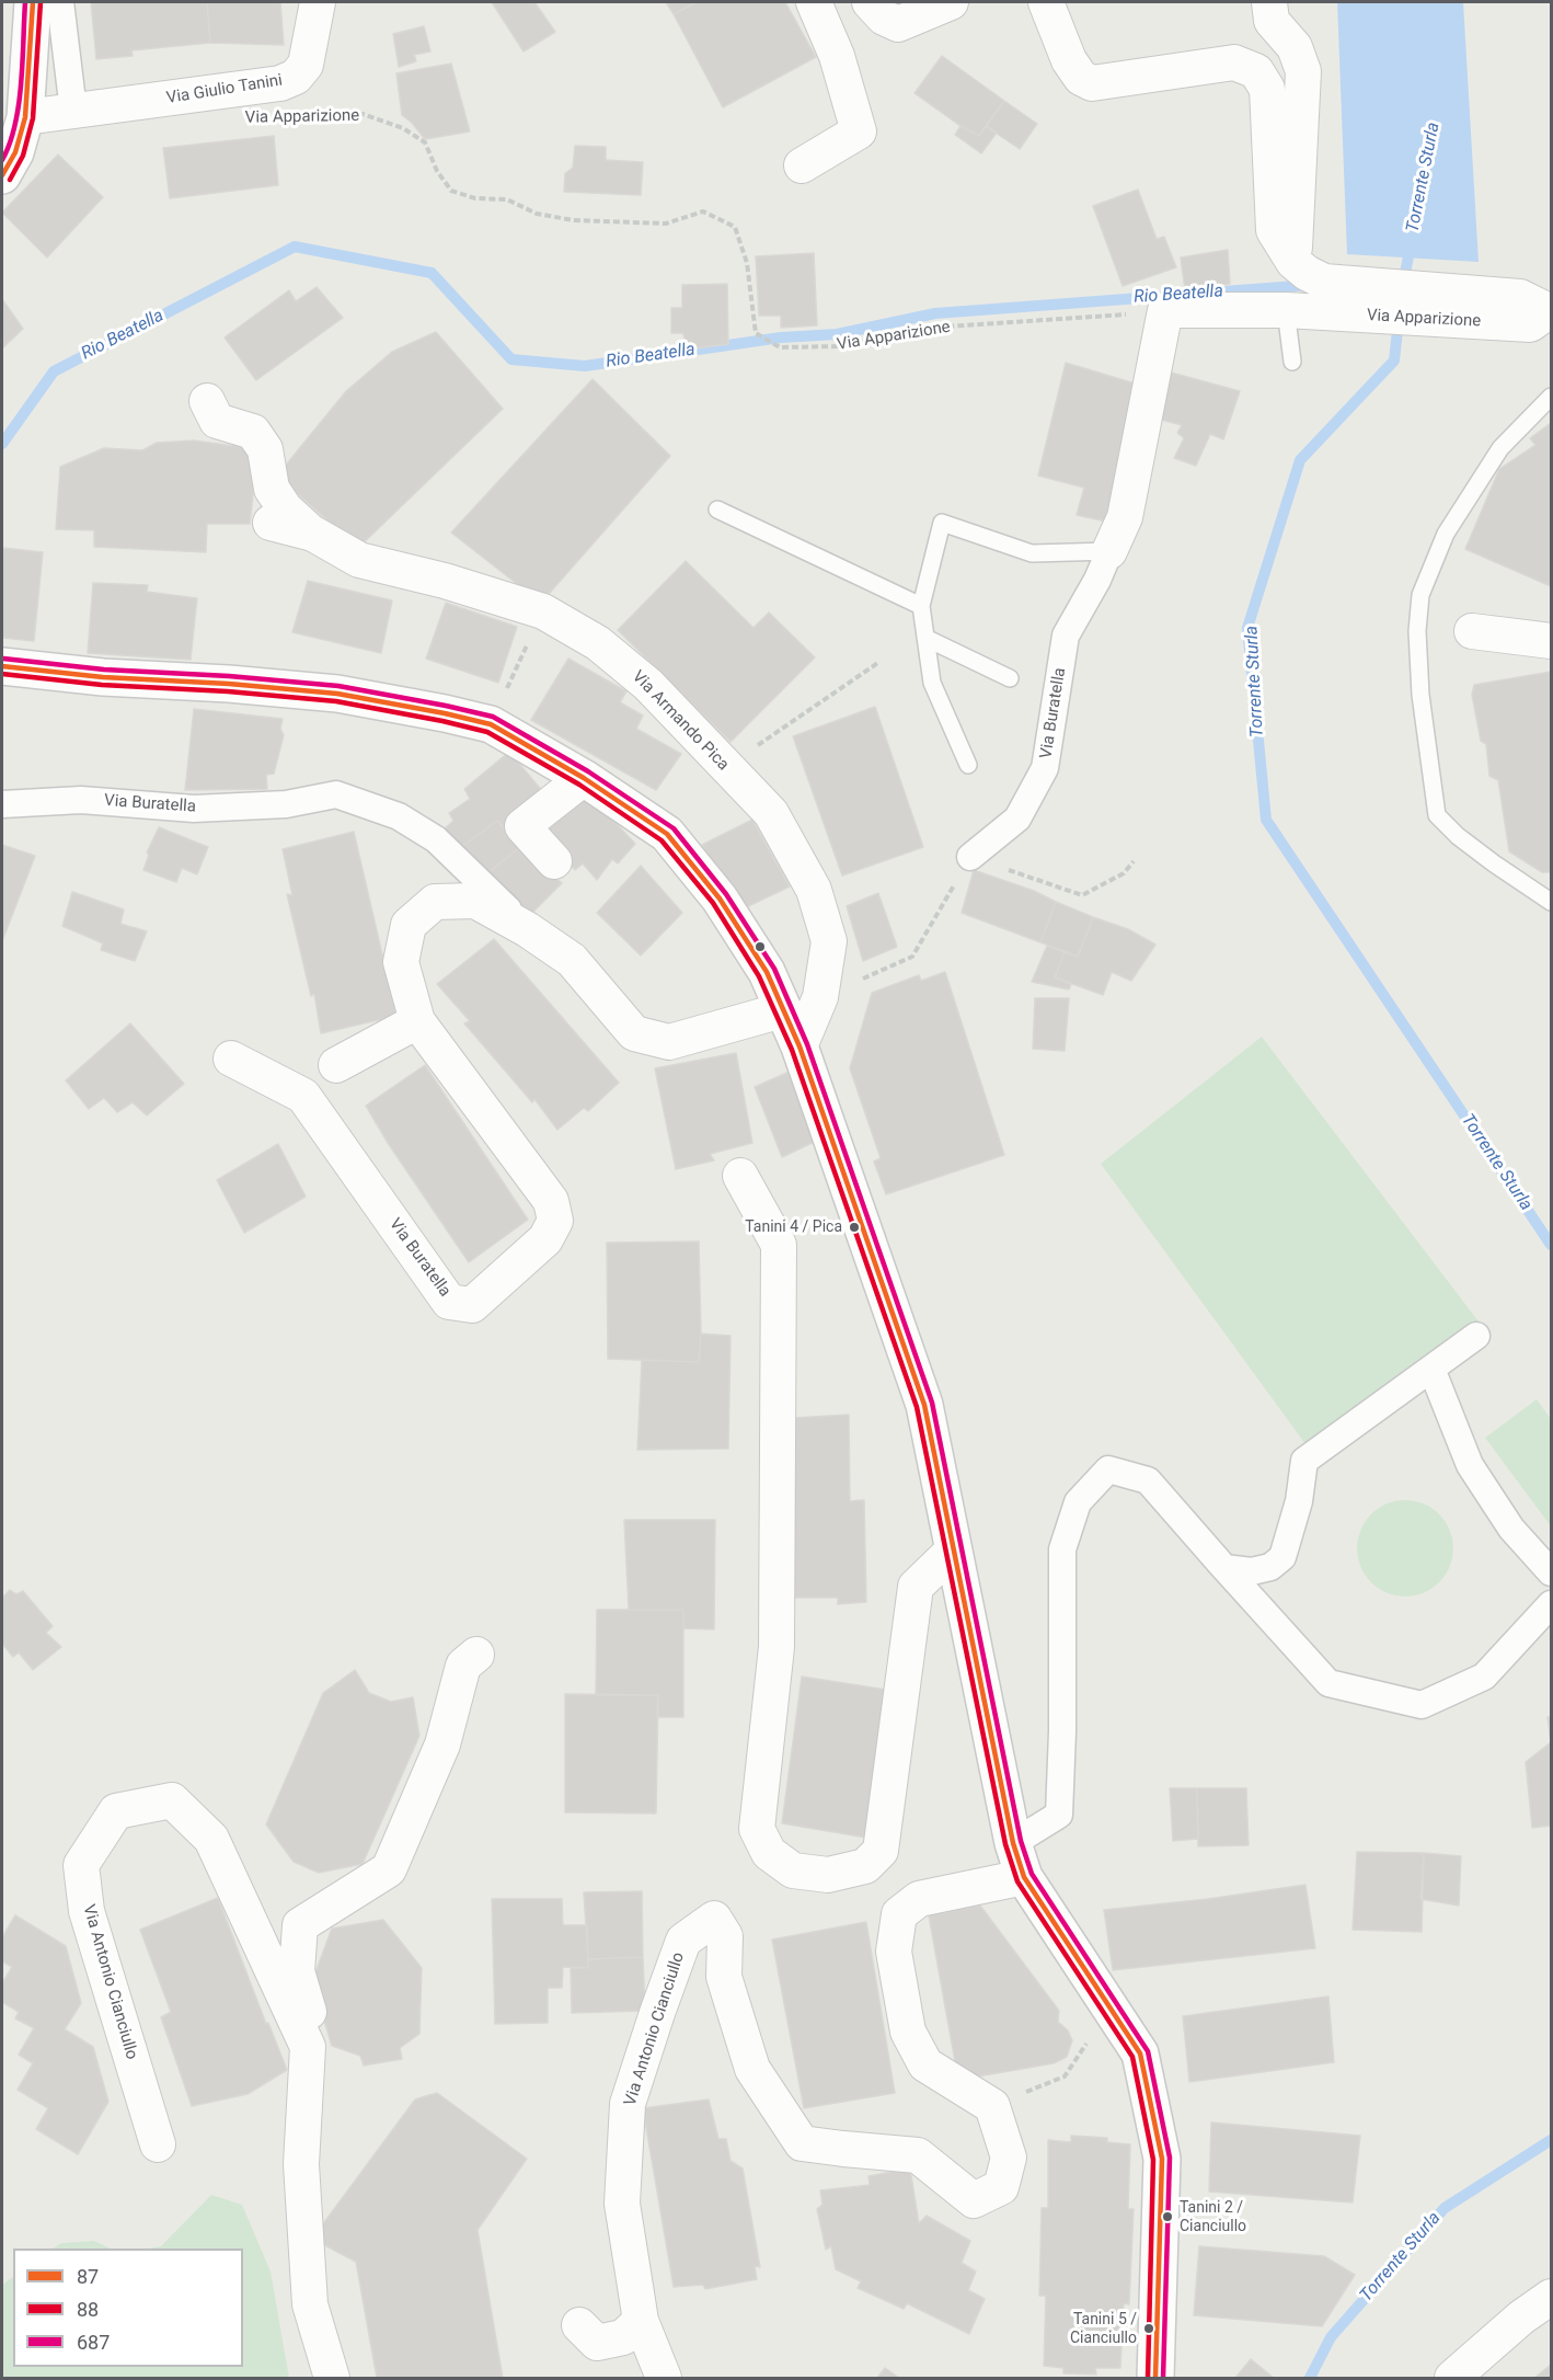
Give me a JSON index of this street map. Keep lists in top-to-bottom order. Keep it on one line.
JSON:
{"streets":{"street":["Via Giulio Tanini","Via Apparizione","Via Buratella","Via Armando Pica","Via Antonio Cianciullo"]},"crossings":[["Via Apparizione","Via Buratella"]],"water":["Torrente Sturla","Rio Beatella"],"places":["Tanini 4 / Pica","Tanini 2 / Cianciullo","Tanini 5 / Cianciullo"],"lines":["transit line 87","transit line 88","transit line 687"],"legend":["87","88","687"]}
